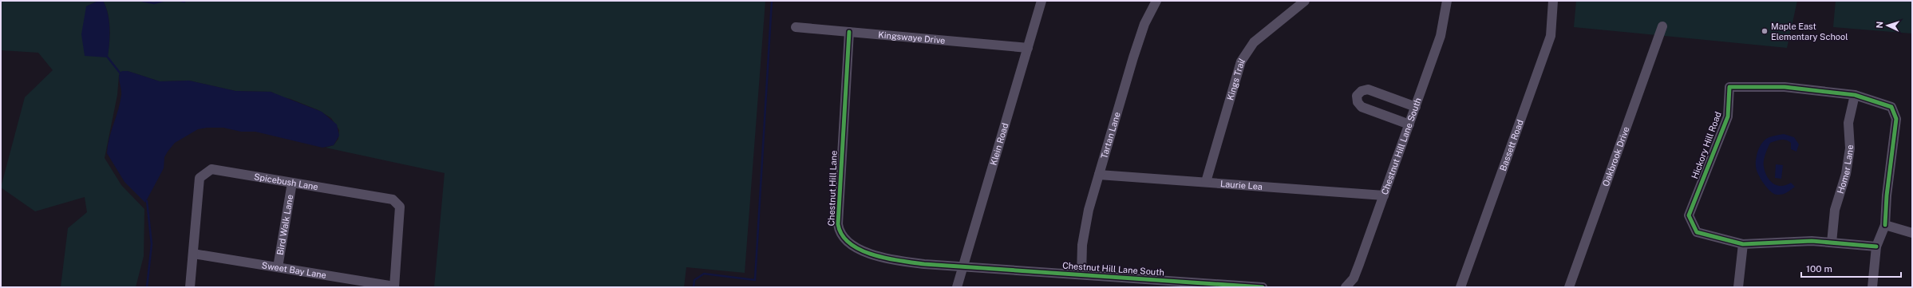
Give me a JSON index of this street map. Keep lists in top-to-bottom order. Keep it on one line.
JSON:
{"streets":{"street":["Kingswaye Drive","Kings Trail","Tartan Lane","Klein Road","Bassett Road","Hickory Hill Road","Chestnut Hill Lane South","Oakbrook Drive","Homer Lane","Spicebush Lane","Laurie Lea","Chestnut Hill Lane","Bird Walk Lane","Sweet Bay Lane"]},"crossings":[["Kingswaye Drive","Klein Road"],["Kingswaye Drive","Chestnut Hill Lane"],["Kings Trail","Laurie Lea"],["Tartan Lane","Chestnut Hill Lane South"],["Tartan Lane","Laurie Lea"],["Klein Road","Chestnut Hill Lane South"],["Klein Road","Chestnut Hill Lane"],["Hickory Hill Road","Homer Lane"],["Chestnut Hill Lane South","Laurie Lea"],["Chestnut Hill Lane South","Chestnut Hill Lane"],["Spicebush Lane","Bird Walk Lane"],["Spicebush Lane","Sweet Bay Lane"],["Bird Walk Lane","Sweet Bay Lane"]],"places":["Maple East Elementary School"],"scale_bar":"100 m","north":"left"}
